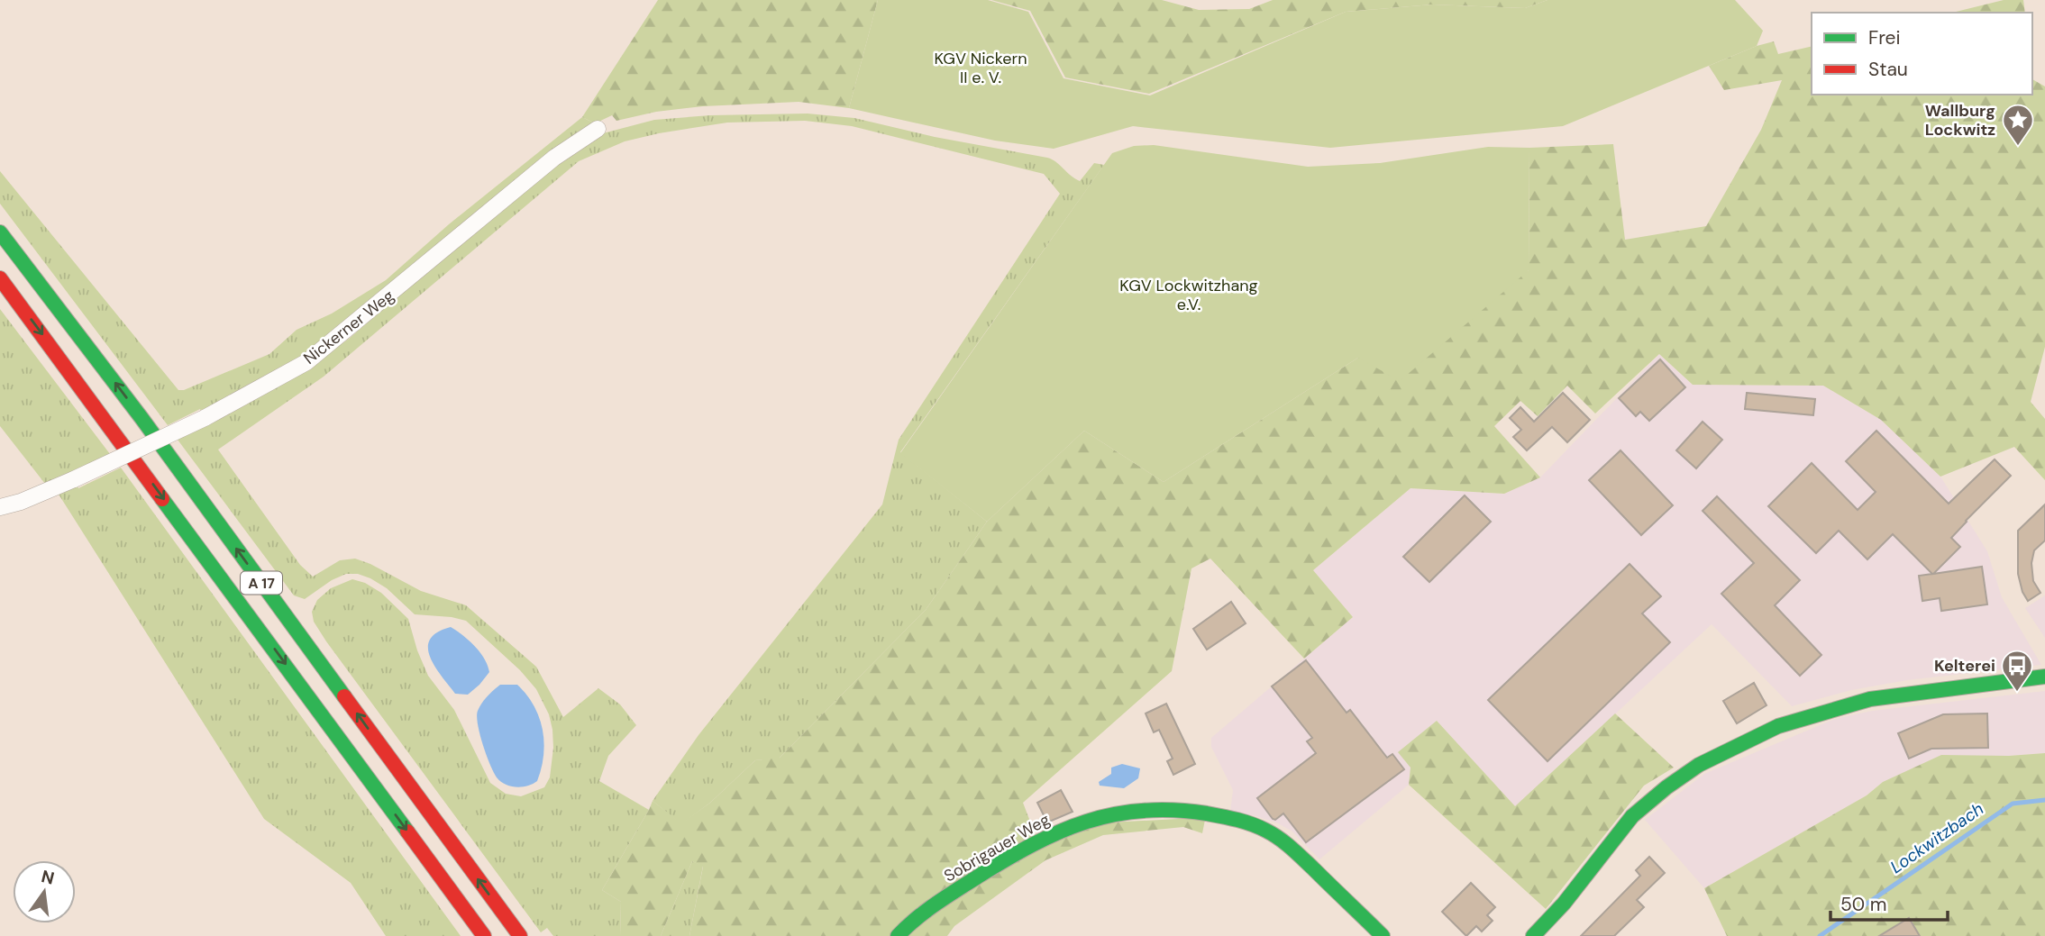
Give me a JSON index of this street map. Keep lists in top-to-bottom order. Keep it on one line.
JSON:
{"streets":{"main road":["A 17","Sobrigauer Weg"],"street":["Nickerner Weg"]},"water":["Lockwitzbach"],"parks":["KGV Nickern II e. V.","KGV Lockwitzhang e.V."],"places":{"place":["Wallburg Lockwitz"],"bus stop":["Kelterei"]},"legend":["Frei","Stau"],"scale_bar":"50 m","north":"top"}
